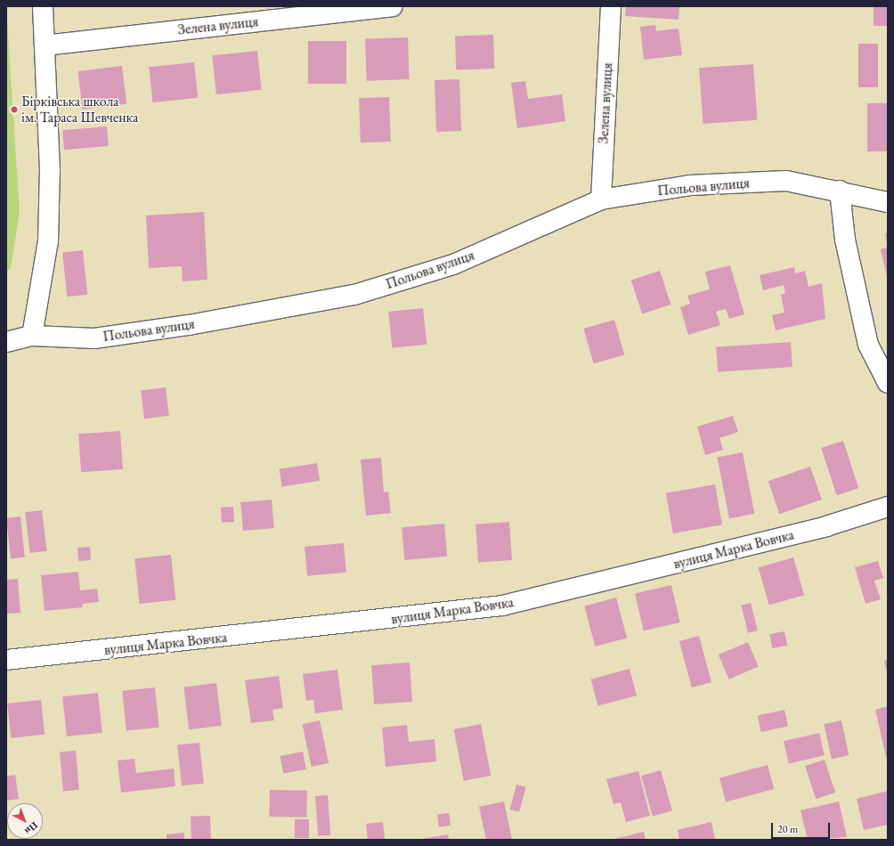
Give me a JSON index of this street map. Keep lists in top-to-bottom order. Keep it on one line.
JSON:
{"streets":{"street":["Зелена вулиця","Польова вулиця","вулиця Марка Вовчка"]},"crossings":[["Зелена вулиця","Польова вулиця"]],"places":["Бірківська школа ім. Тараса Шевченка"],"scale_bar":"20 m","north":"bottom right"}
